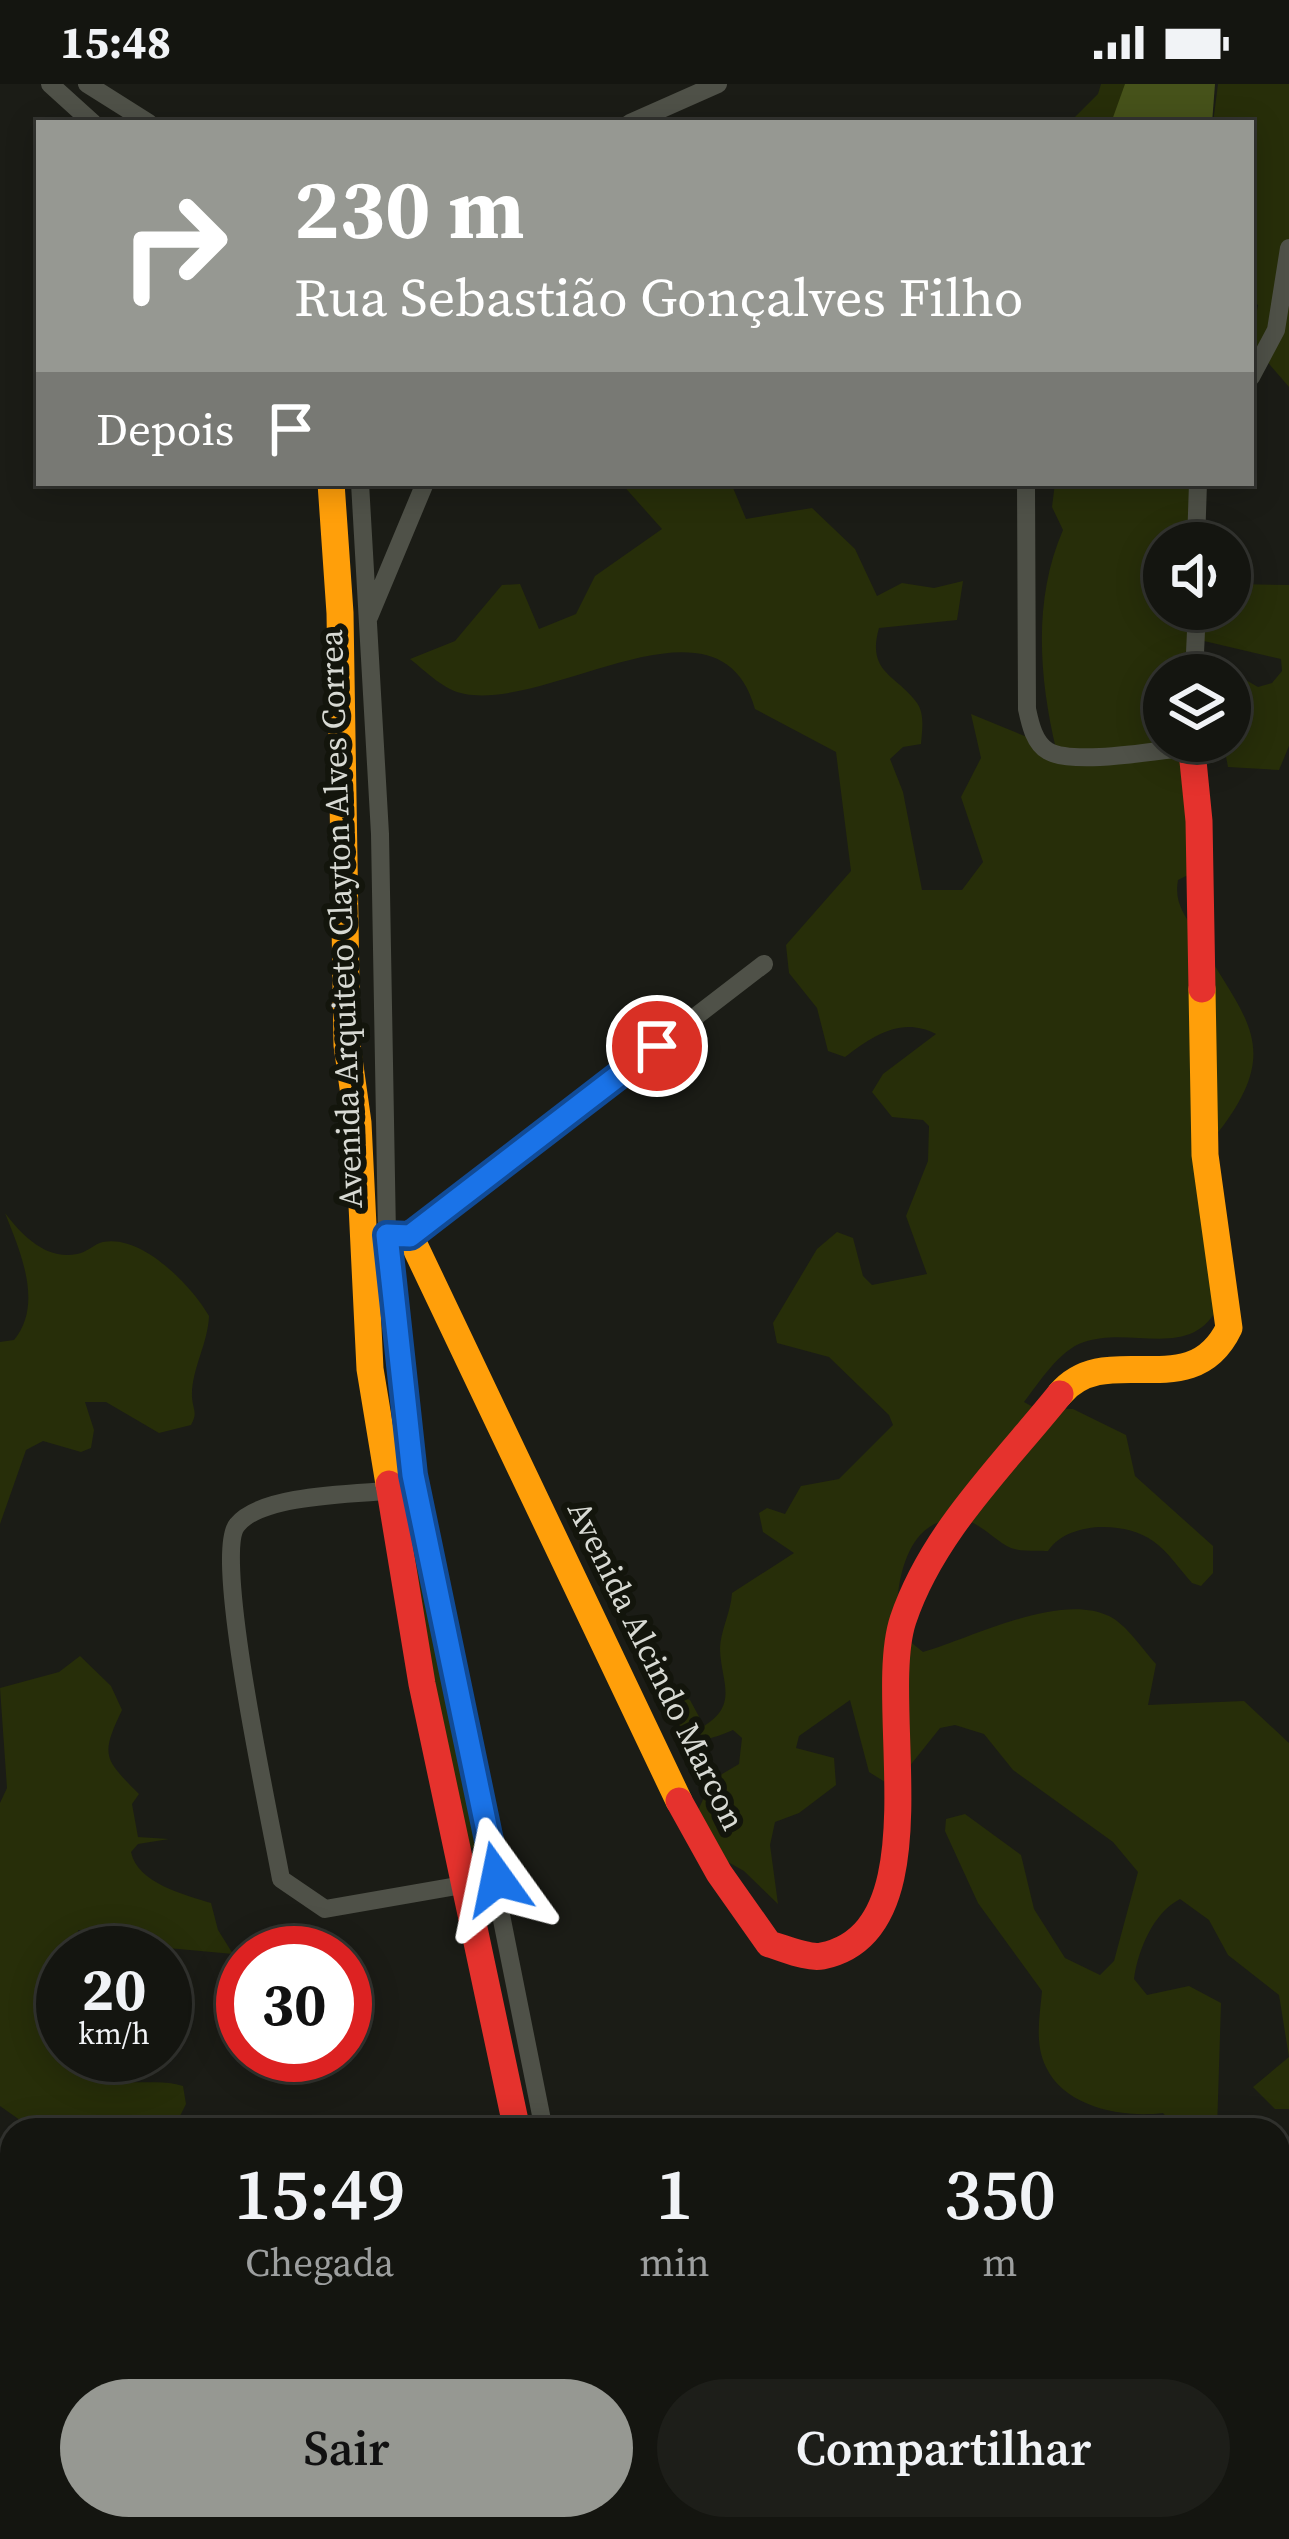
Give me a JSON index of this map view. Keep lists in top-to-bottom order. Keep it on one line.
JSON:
{"streets":{"street":["Avenida Arquiteto Clayton Alves Correa","Avenida Alcindo Marcon"]},"crossings":[["Avenida Arquiteto Clayton Alves Correa","Avenida Alcindo Marcon"]],"page":{"status":"15:48","turn":["230 m","Rua Sebastião Gonçalves Filho"],"then":"Depois","speed":"20 km/h","limit":"30","eta":["15:49","Chegada","1","min","350","m"],"buttons":["Sair","Compartilhar"]}}
